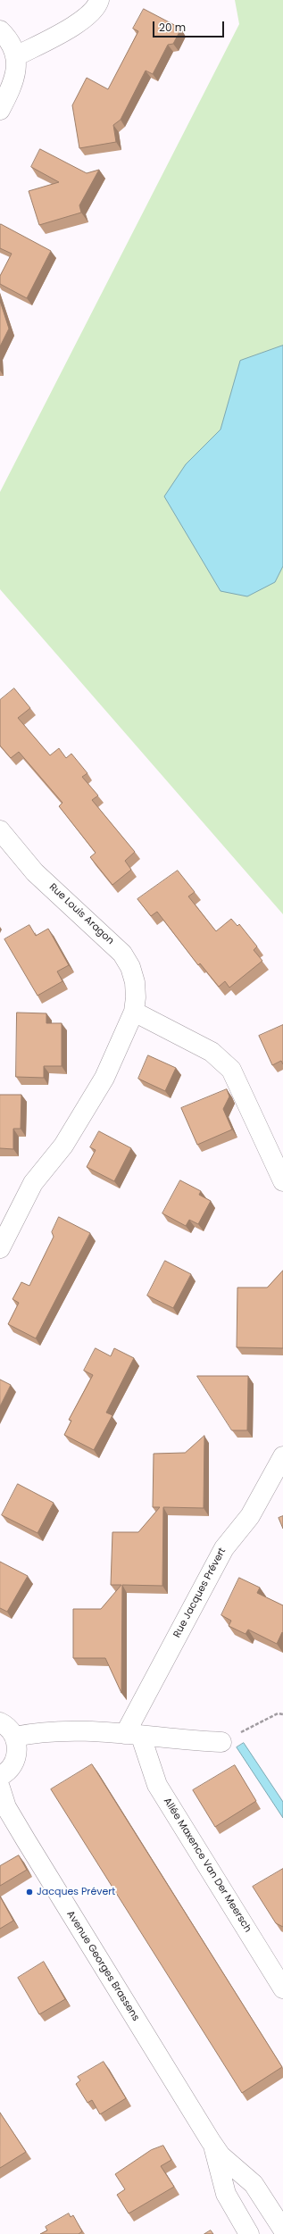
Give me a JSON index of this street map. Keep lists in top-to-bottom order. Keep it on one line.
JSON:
{"streets":{"street":["Rue Louis Aragon","Rue Jacques Prévert","Allée Maxence Van Der Meersch","Avenue Georges Brassens"]},"crossings":[["Rue Jacques Prévert","Allée Maxence Van Der Meersch"]],"places":["Jacques Prévert"],"scale_bar":"20 m"}
